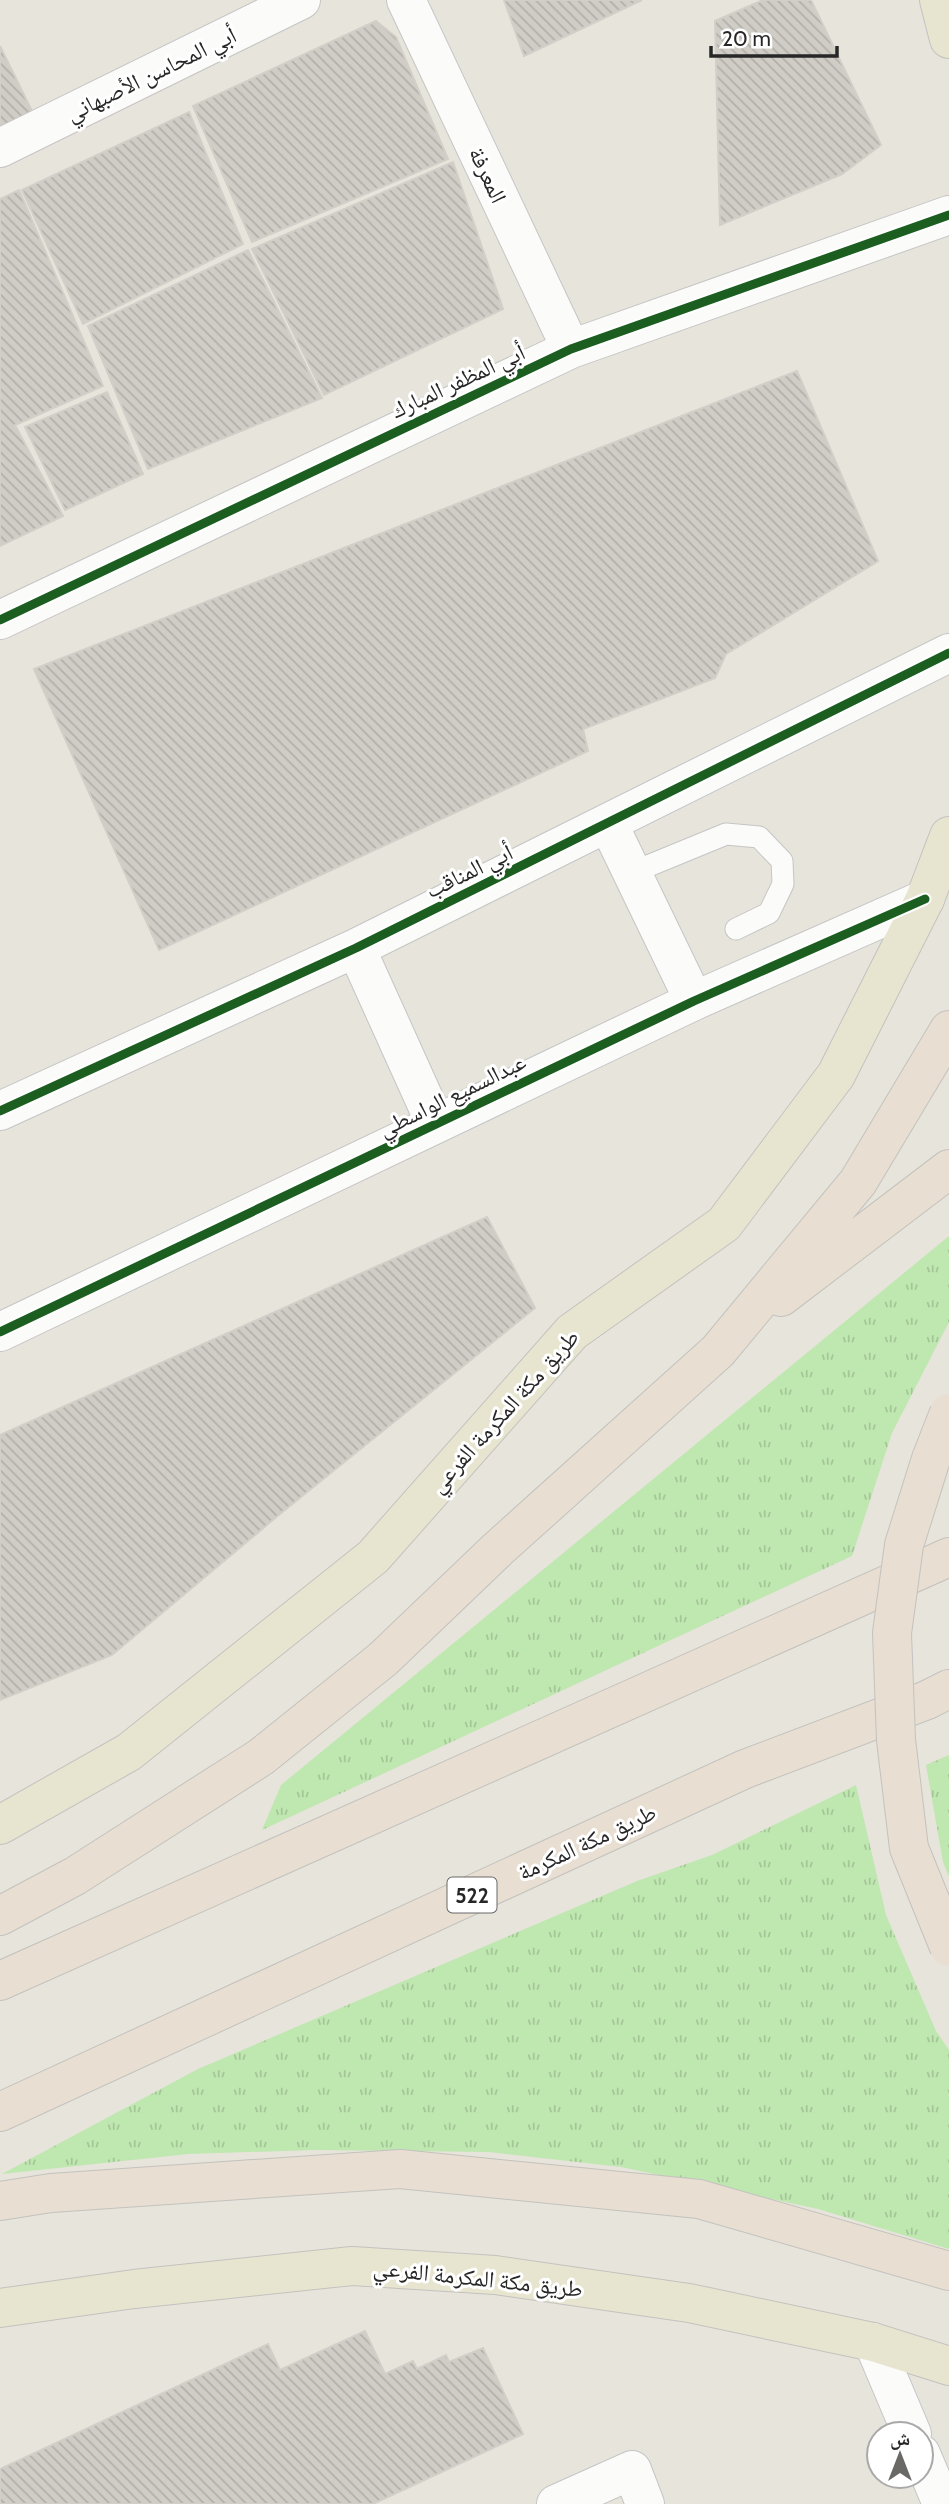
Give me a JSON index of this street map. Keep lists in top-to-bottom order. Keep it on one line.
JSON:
{"streets":{"highway":["طريق مكة المكرمة","522"],"main road":["طريق مكة المكرمة الفرعي"],"street":["أبي المحاسن الأصبهاني","المعرفة","أبي المظفر المبارك","أبي المناقب","عبدالسميع الواسطي"]},"crossings":[["المعرفة","أبي المظفر المبارك"],["عبدالسميع الواسطي","طريق مكة المكرمة الفرعي"]],"scale_bar":"20 m","north":"top"}
